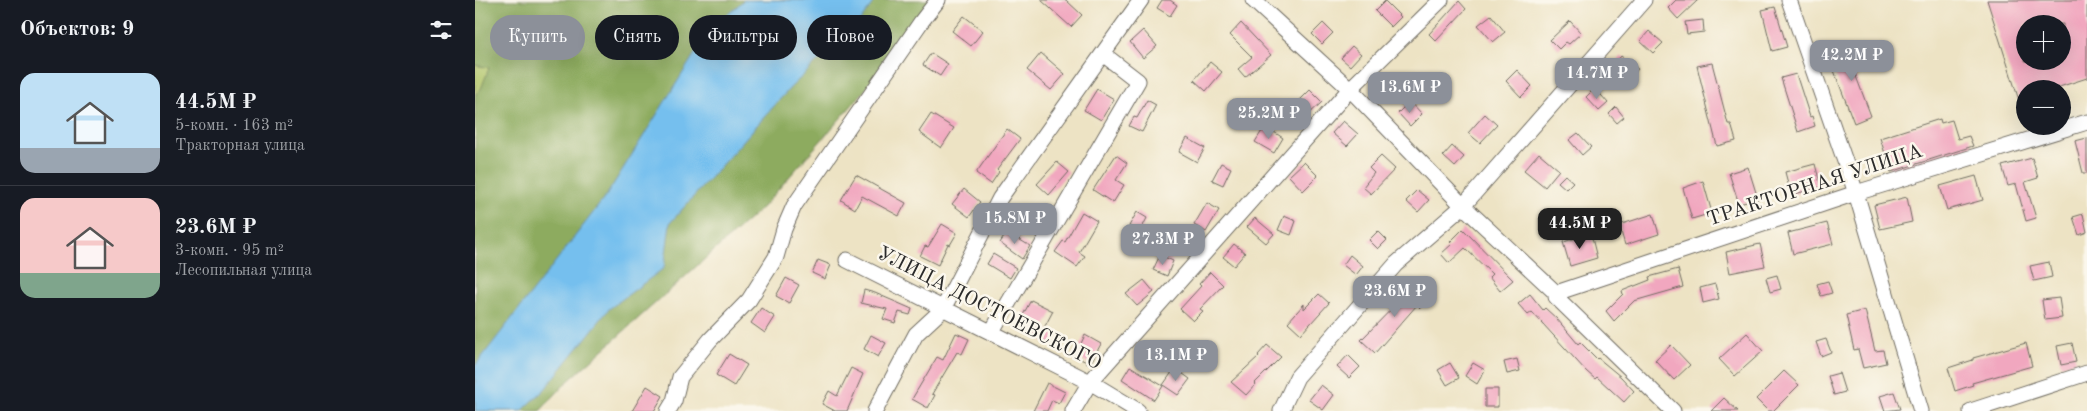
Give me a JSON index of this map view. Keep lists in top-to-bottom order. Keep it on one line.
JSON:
{"streets":{"street":["ТРАКТОРНАЯ УЛИЦА","УЛИЦА ДОСТОЕВСКОГО"]},"page":{"heading":"Объектов: 9","map_buttons":["+","−"],"chip":["Купить","Снять","Фильтры","Новое"],"price":["42.2M ₽","14.7M ₽","13.6M ₽","25.2M ₽","15.8M ₽","44.5M ₽","27.3M ₽","23.6M ₽","13.1M ₽"],"list":[{"name":"44.5M ₽","note":"5-комн. · 163 m² · Тракторная улица"},{"name":"23.6M ₽","note":"3-комн. · 95 m² · Лесопильная улица"}]}}
